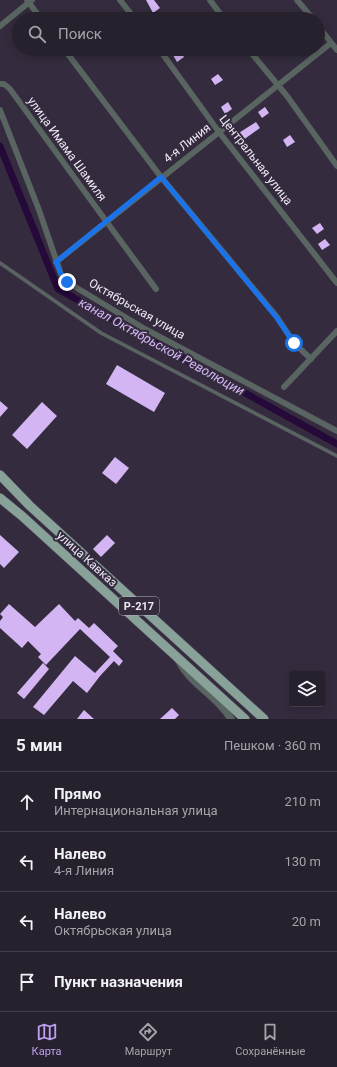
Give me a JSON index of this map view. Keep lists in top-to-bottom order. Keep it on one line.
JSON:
{"streets":{"highway":["улица Кавказ","Р-217"],"street":["4-я Линия","улица Имама Шамиля","Центральная улица","Октябрьская улица"]},"crossings":[["4-я Линия","улица Имама Шамиля"],["4-я Линия","Центральная улица"],["4-я Линия","Октябрьская улица"]],"water":["канал Октябрьской Революции"],"page":{"search":"Поиск","heading":["5 мин","Пешком · 360 m"],"list":[["Прямо","Интернациональная улица","210 m"],["Налево","4-я Линия","130 m"],["Налево","Октябрьская улица","20 m"],"Пункт назначения"],"nav":["Карта","Маршрут","Сохранённые"]}}
